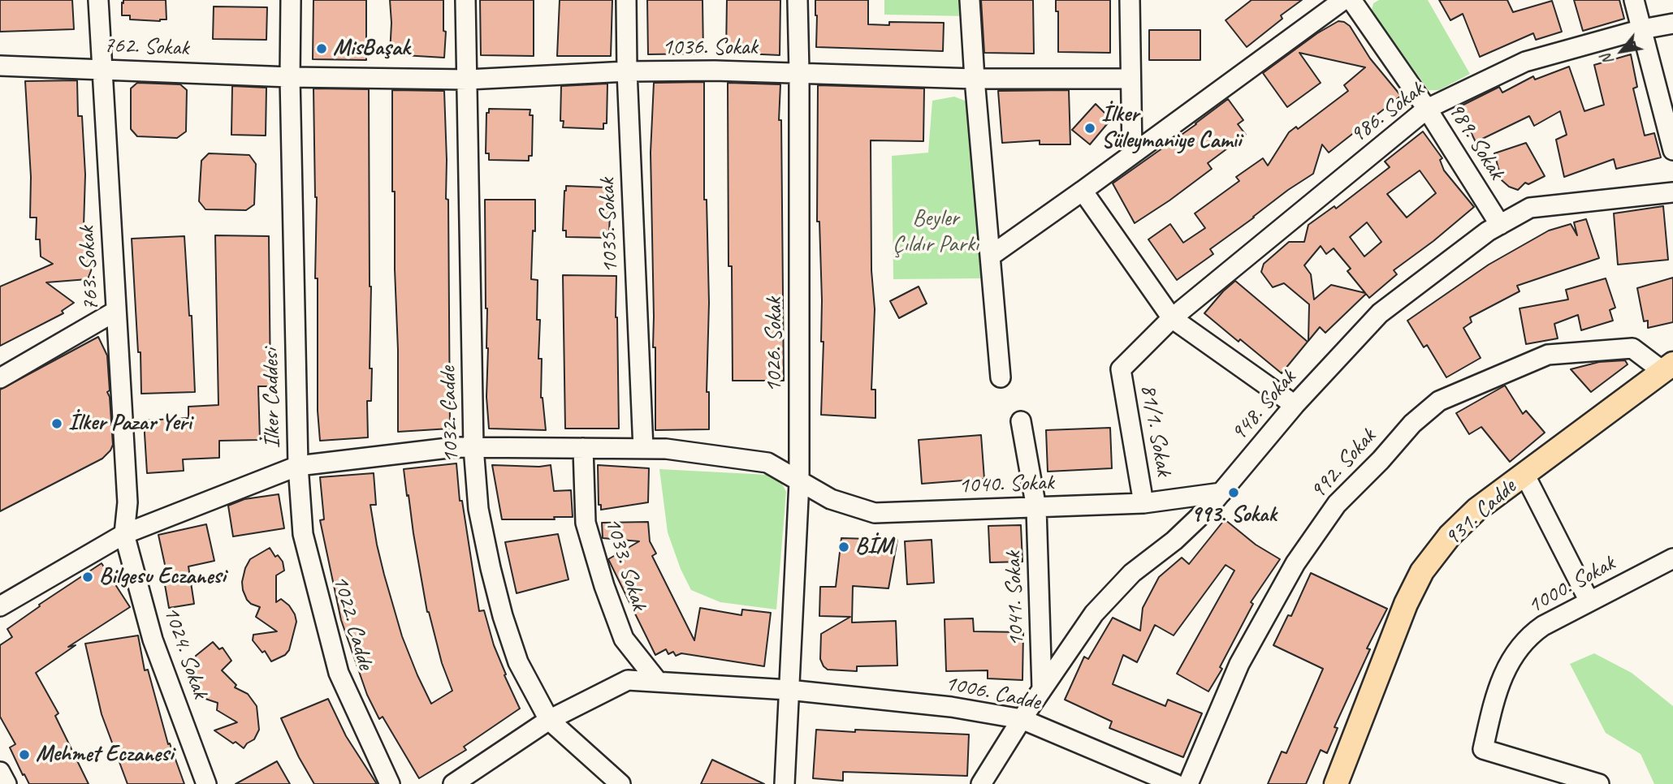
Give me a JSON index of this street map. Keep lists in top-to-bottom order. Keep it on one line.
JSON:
{"streets":{"main road":["931. Cadde"],"street":["762. Sokak","1036. Sokak","986. Sokak","989. Sokak","1035. Sokak","763. Sokak","1026. Sokak","İlker Caddesi","948. Sokak","1032. Cadde","81/1. Sokak","992. Sokak","1040. Sokak","1033. Sokak","1000. Sokak","1041. Sokak","1022. Cadde","1024. Sokak","1006. Cadde"]},"crossings":[["762. Sokak","1036. Sokak"],["762. Sokak","763. Sokak"],["762. Sokak","İlker Caddesi"],["1036. Sokak","1035. Sokak"],["1036. Sokak","1026. Sokak"],["1036. Sokak","İlker Caddesi"],["1036. Sokak","1032. Cadde"],["986. Sokak","989. Sokak"],["986. Sokak","81/1. Sokak"],["989. Sokak","948. Sokak"],["1035. Sokak","1040. Sokak"],["763. Sokak","İlker Caddesi"],["763. Sokak","1024. Sokak"],["1026. Sokak","1040. Sokak"],["1026. Sokak","1006. Cadde"],["İlker Caddesi","1040. Sokak"],["İlker Caddesi","1022. Cadde"],["İlker Caddesi","1024. Sokak"],["948. Sokak","1040. Sokak"],["948. Sokak","1041. Sokak"],["948. Sokak","1006. Cadde"],["1032. Cadde","1040. Sokak"],["81/1. Sokak","1040. Sokak"],["992. Sokak","931. Cadde"],["1040. Sokak","1033. Sokak"],["1040. Sokak","1041. Sokak"],["1040. Sokak","1022. Cadde"]],"parks":["Beyler Çıldır Parkı"],"places":["MisBaşak","İlker Süleymaniye Camii","İlker Pazar Yeri","993. Sokak","BİM","Bilgesu Eczanesi","Mehmet Eczanesi"],"north":"bottom left"}
